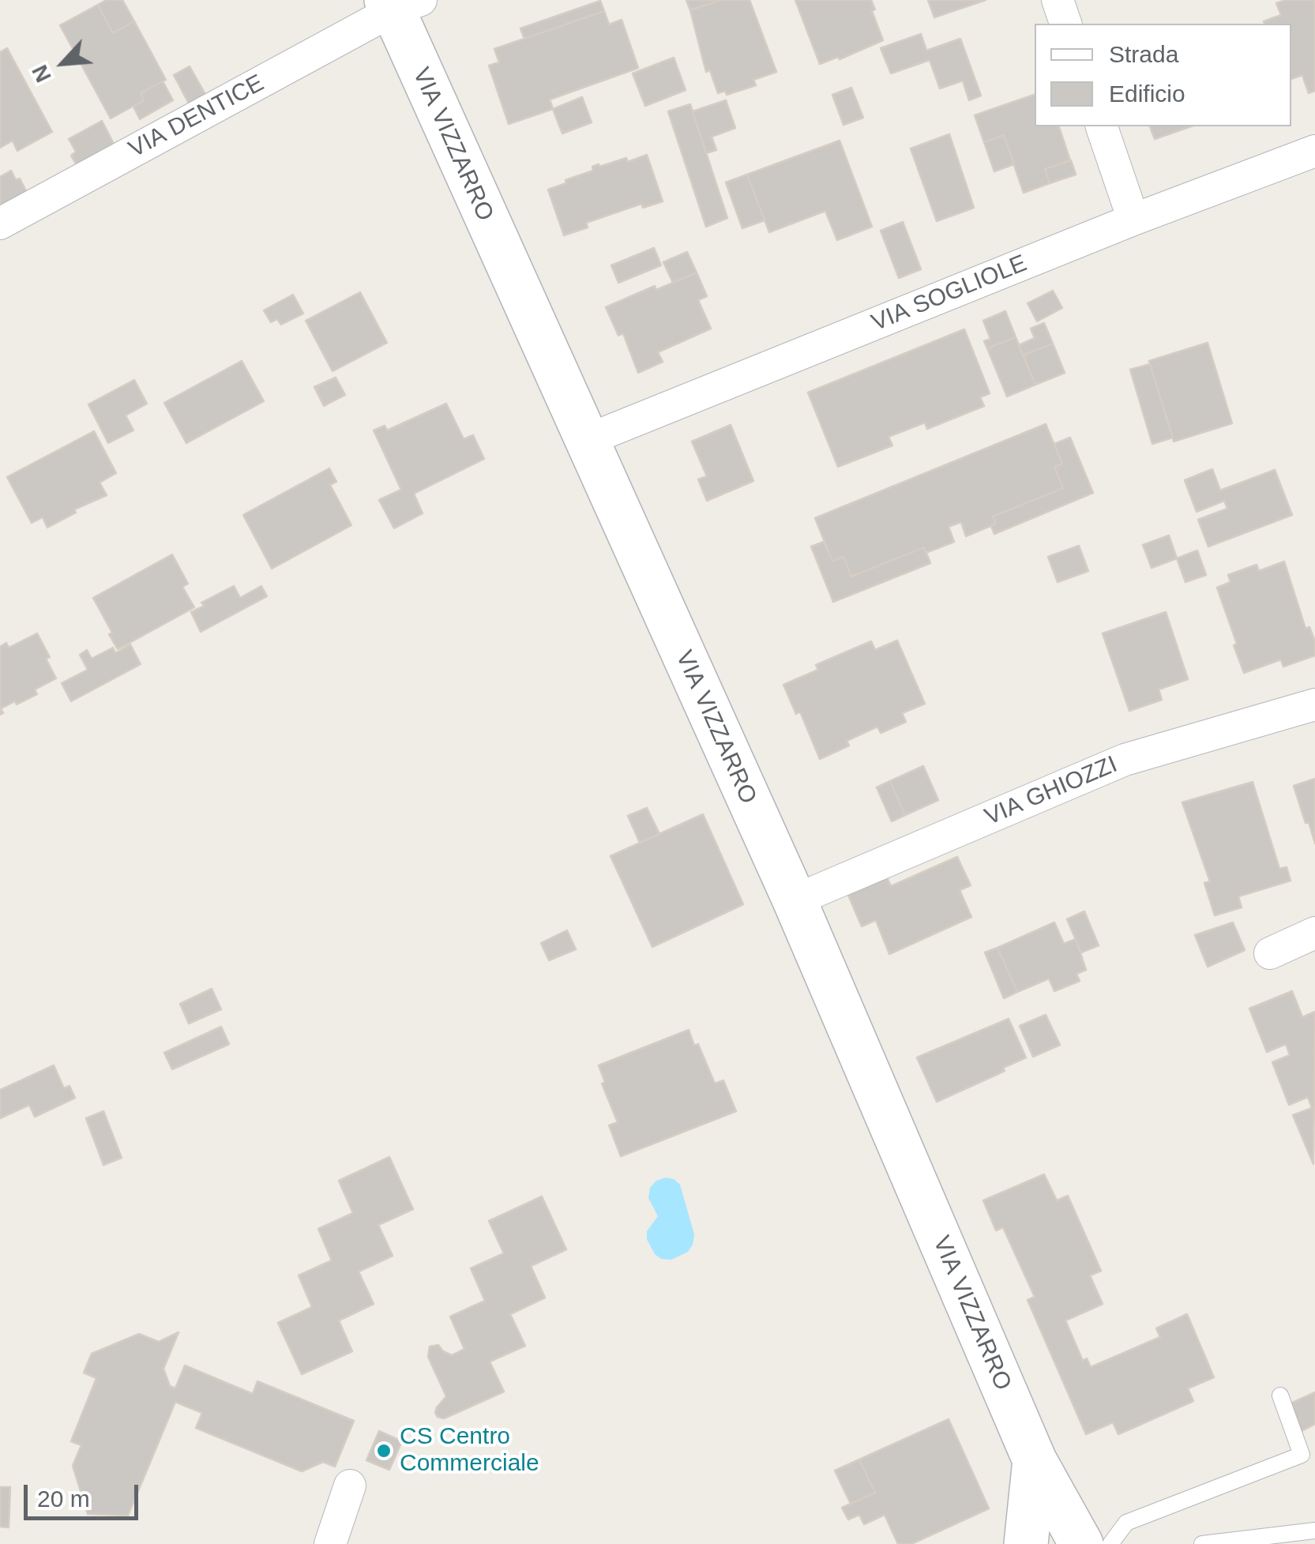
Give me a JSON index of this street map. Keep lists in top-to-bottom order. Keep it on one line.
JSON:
{"streets":{"street":["VIA DENTICE","VIA VIZZARRO","VIA SOGLIOLE","VIA GHIOZZI"]},"crossings":[["VIA DENTICE","VIA VIZZARRO"],["VIA VIZZARRO","VIA SOGLIOLE"],["VIA VIZZARRO","VIA GHIOZZI"]],"places":["CS Centro Commerciale"],"legend":["Strada","Edificio"],"scale_bar":"20 m","north":"bottom left"}
